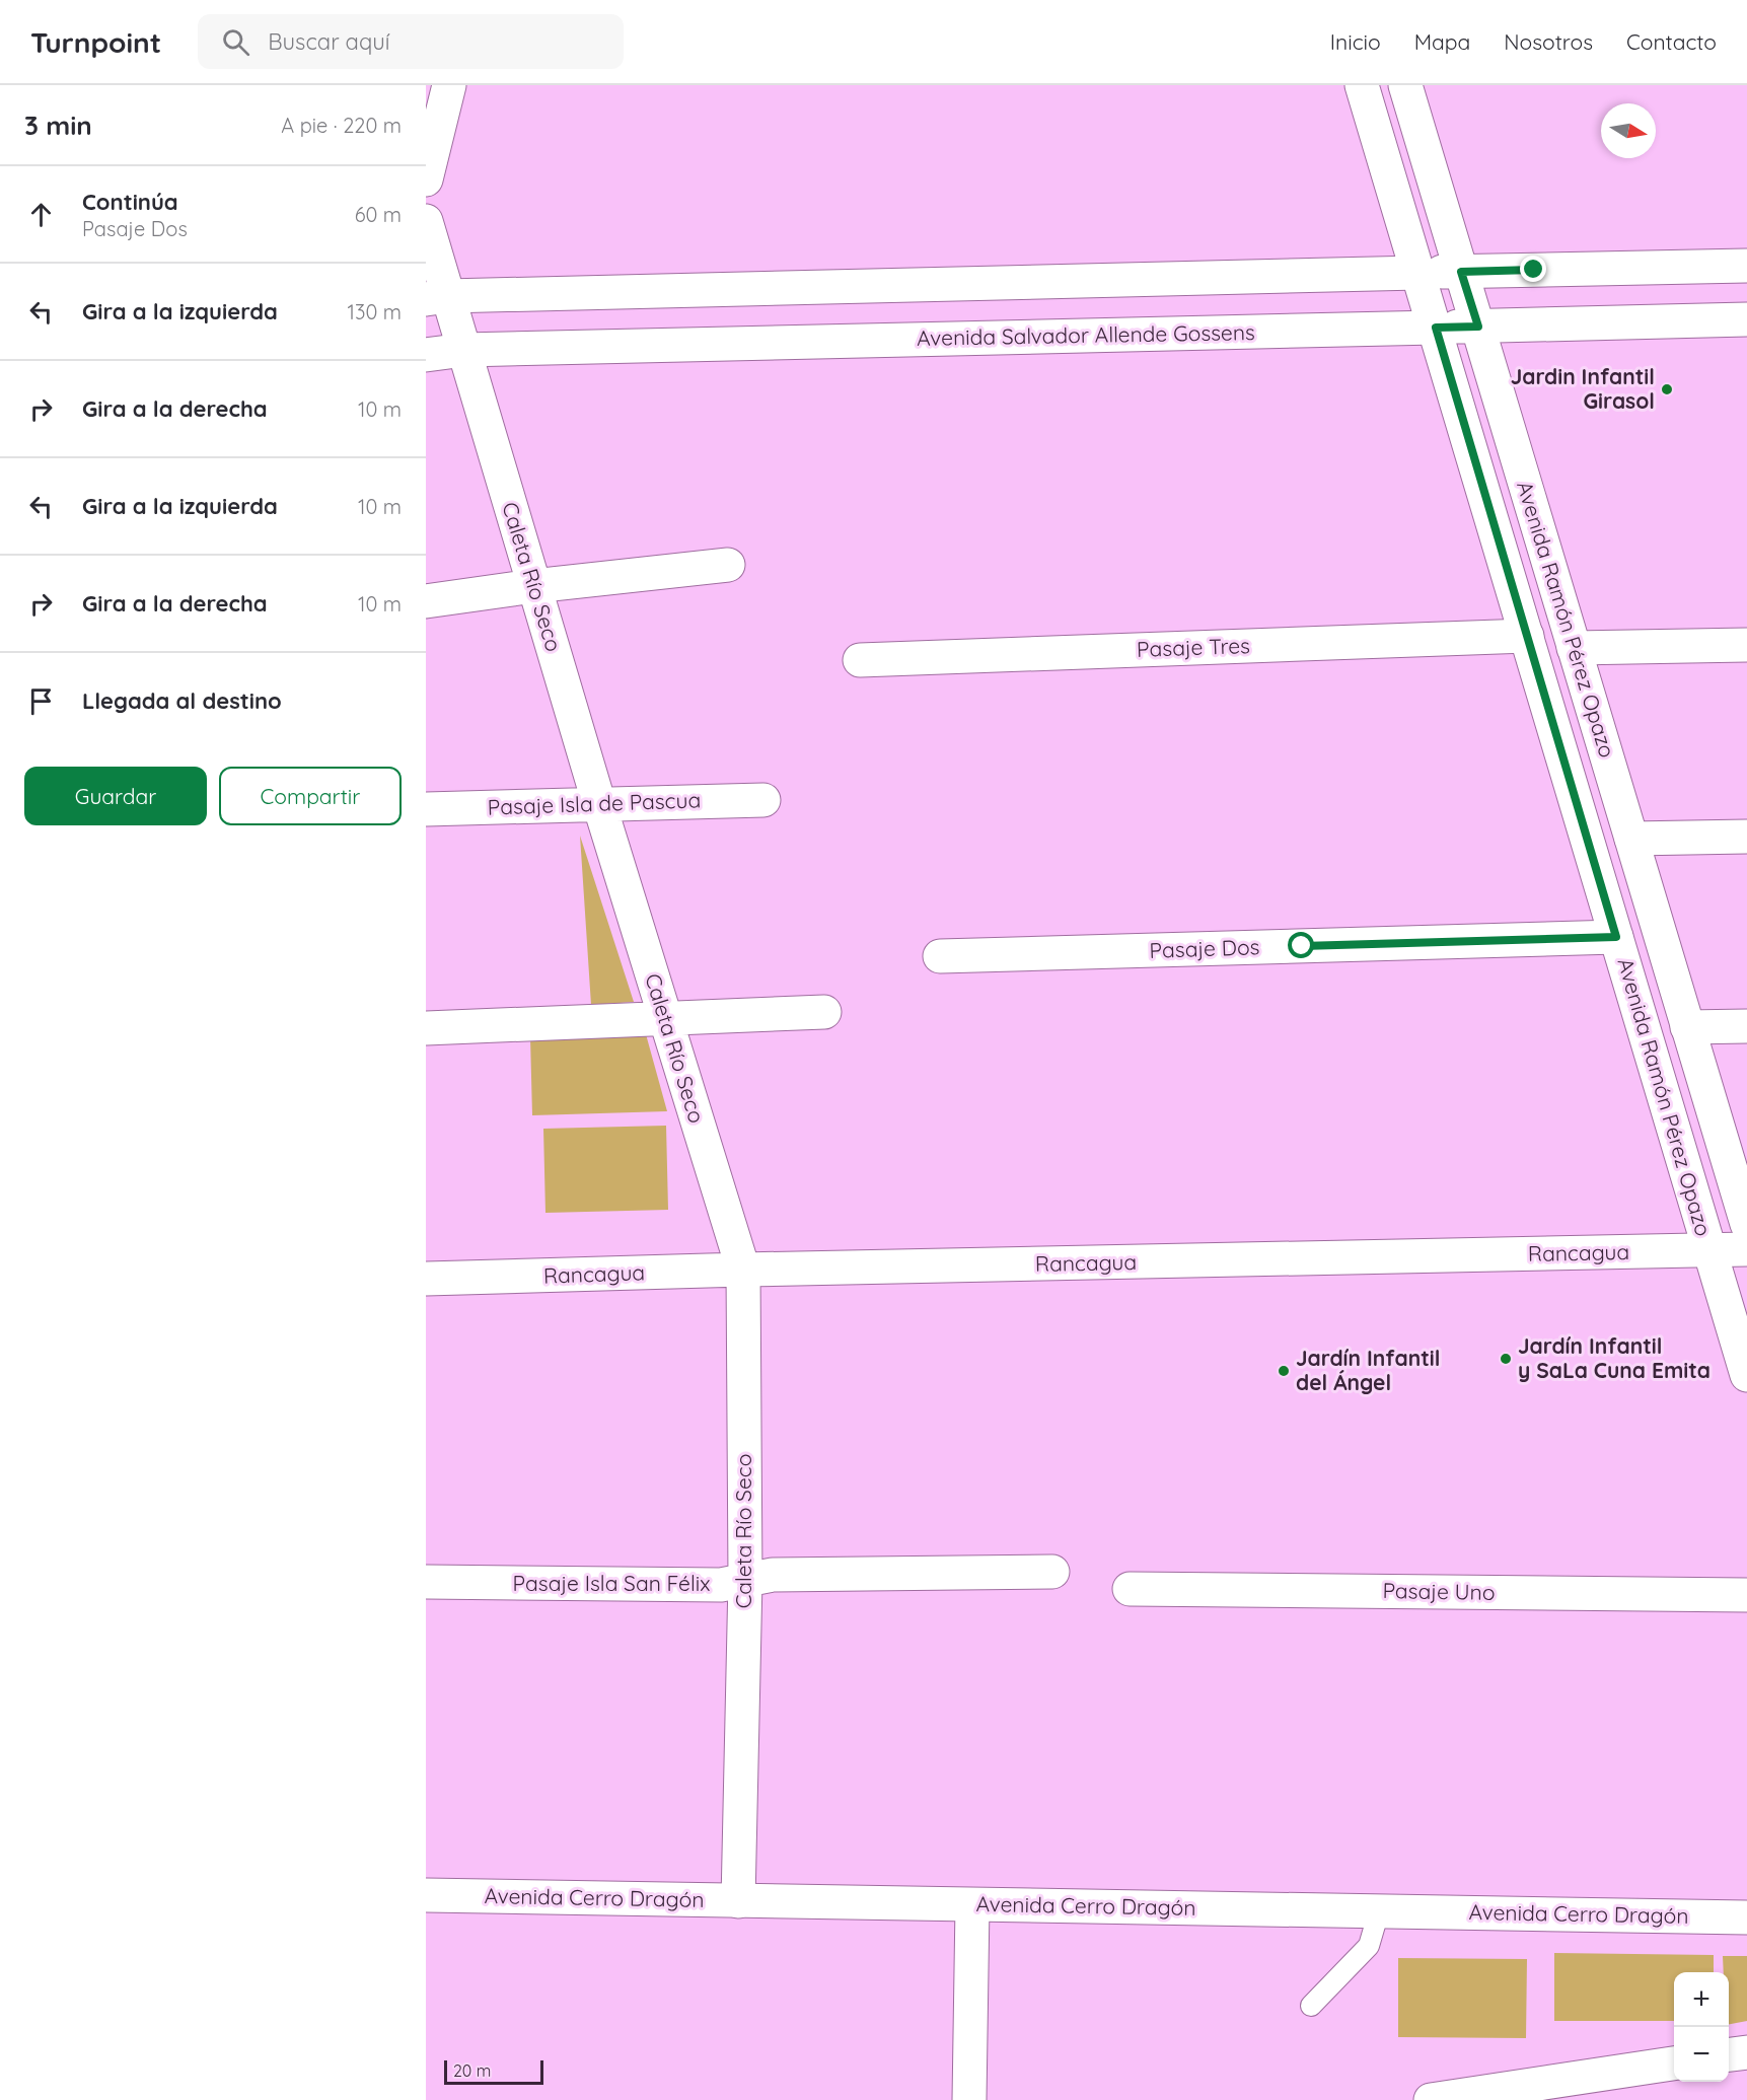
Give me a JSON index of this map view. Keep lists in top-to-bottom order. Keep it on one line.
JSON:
{"streets":{"street":["Avenida Salvador Allende Gossens","Caleta Río Seco","Avenida Ramón Pérez Opazo","Pasaje Tres","Pasaje Isla de Pascua","Pasaje Dos","Rancagua","Pasaje Isla San Félix","Pasaje Uno","Avenida Cerro Dragón"]},"crossings":[["Avenida Salvador Allende Gossens","Caleta Río Seco"],["Avenida Salvador Allende Gossens","Avenida Ramón Pérez Opazo"],["Caleta Río Seco","Pasaje Isla de Pascua"],["Caleta Río Seco","Rancagua"],["Caleta Río Seco","Pasaje Isla San Félix"],["Caleta Río Seco","Avenida Cerro Dragón"],["Avenida Ramón Pérez Opazo","Pasaje Tres"],["Avenida Ramón Pérez Opazo","Pasaje Dos"],["Avenida Ramón Pérez Opazo","Rancagua"]],"places":["Jardin Infantil Girasol","Jardín Infantil y SaLa Cuna Emita","Jardín Infantil del Ángel"],"scale_bar":"20 m","north":"right","page":{"header":"Turnpoint","search":"Buscar aquí","nav":["Inicio","Mapa","Nosotros","Contacto"],"heading":["3 min","A pie · 220 m"],"list":[["Continúa","Pasaje Dos","60 m"],["Gira a la izquierda","130 m"],["Gira a la derecha","10 m"],["Gira a la izquierda","10 m"],["Gira a la derecha","10 m"],"Llegada al destino"],"buttons":["Guardar","Compartir"],"map_buttons":["+","−"],"scale":"20 m"}}
